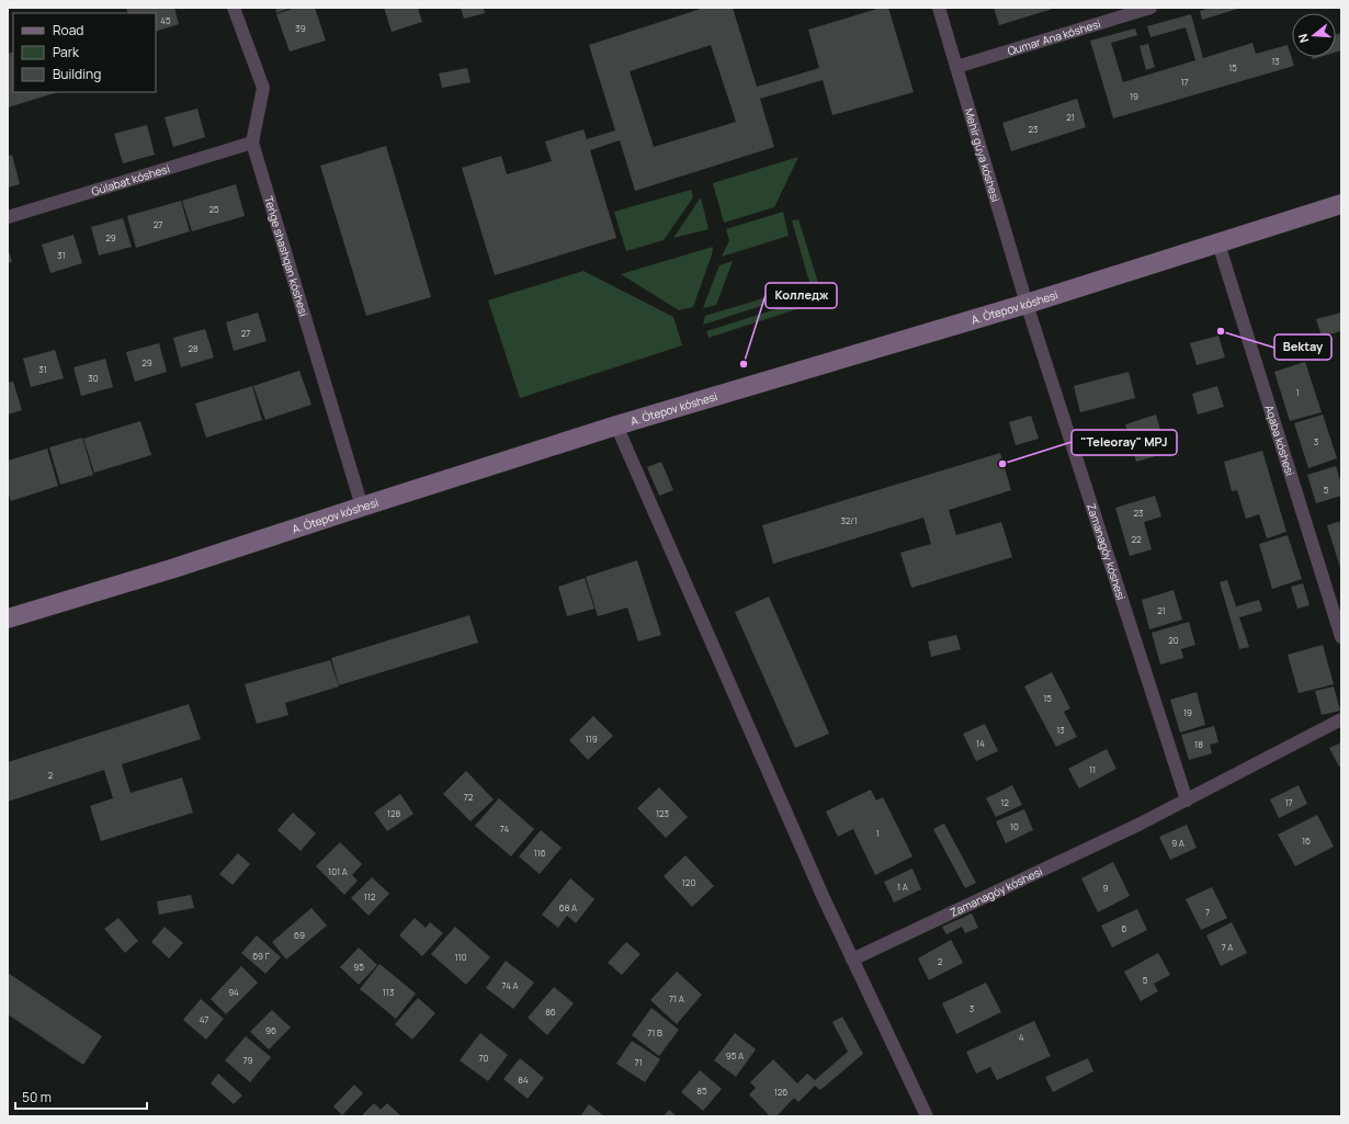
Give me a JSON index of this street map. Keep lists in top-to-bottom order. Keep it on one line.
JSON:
{"streets":{"main road":["A. Ótepov kóshesi"],"street":["Qumar Ana kóshesi","Mehir gúyа kóshesi","Gúlabat kóshesi","Teńge shashqan kóshesi","Aqaba kóshesi","Zamanagóy kóshesi"]},"crossings":[["Qumar Ana kóshesi","Mehir gúyа kóshesi"],["Mehir gúyа kóshesi","A. Ótepov kóshesi"],["Mehir gúyа kóshesi","Zamanagóy kóshesi"],["Gúlabat kóshesi","Teńge shashqan kóshesi"],["Teńge shashqan kóshesi","A. Ótepov kóshesi"],["A. Ótepov kóshesi","Aqaba kóshesi"],["A. Ótepov kóshesi","Zamanagóy kóshesi"]],"places":["Bektay","Колледж","\"Teleoray\" MPJ"],"house_numbers":["45","39","13","15","17","19","21","23","25","27","29","31","27","28","29","31","30","1","3","5","23","32/1","22","21","20","15","19","13","119","14","18","11","2","72","12","17","128","123","10","74","1","16","9 А","116","101 А","120","1 А","9","112","68 А","7","6","69","7 А","69 Г","110","2","95","5","74 А","94","113","71 А","3","86","47","96","71 В","4","95 А","70","79","71","84","85","126"],"legend":["Road","Park","Building"],"scale_bar":"50 m","north":"left"}
